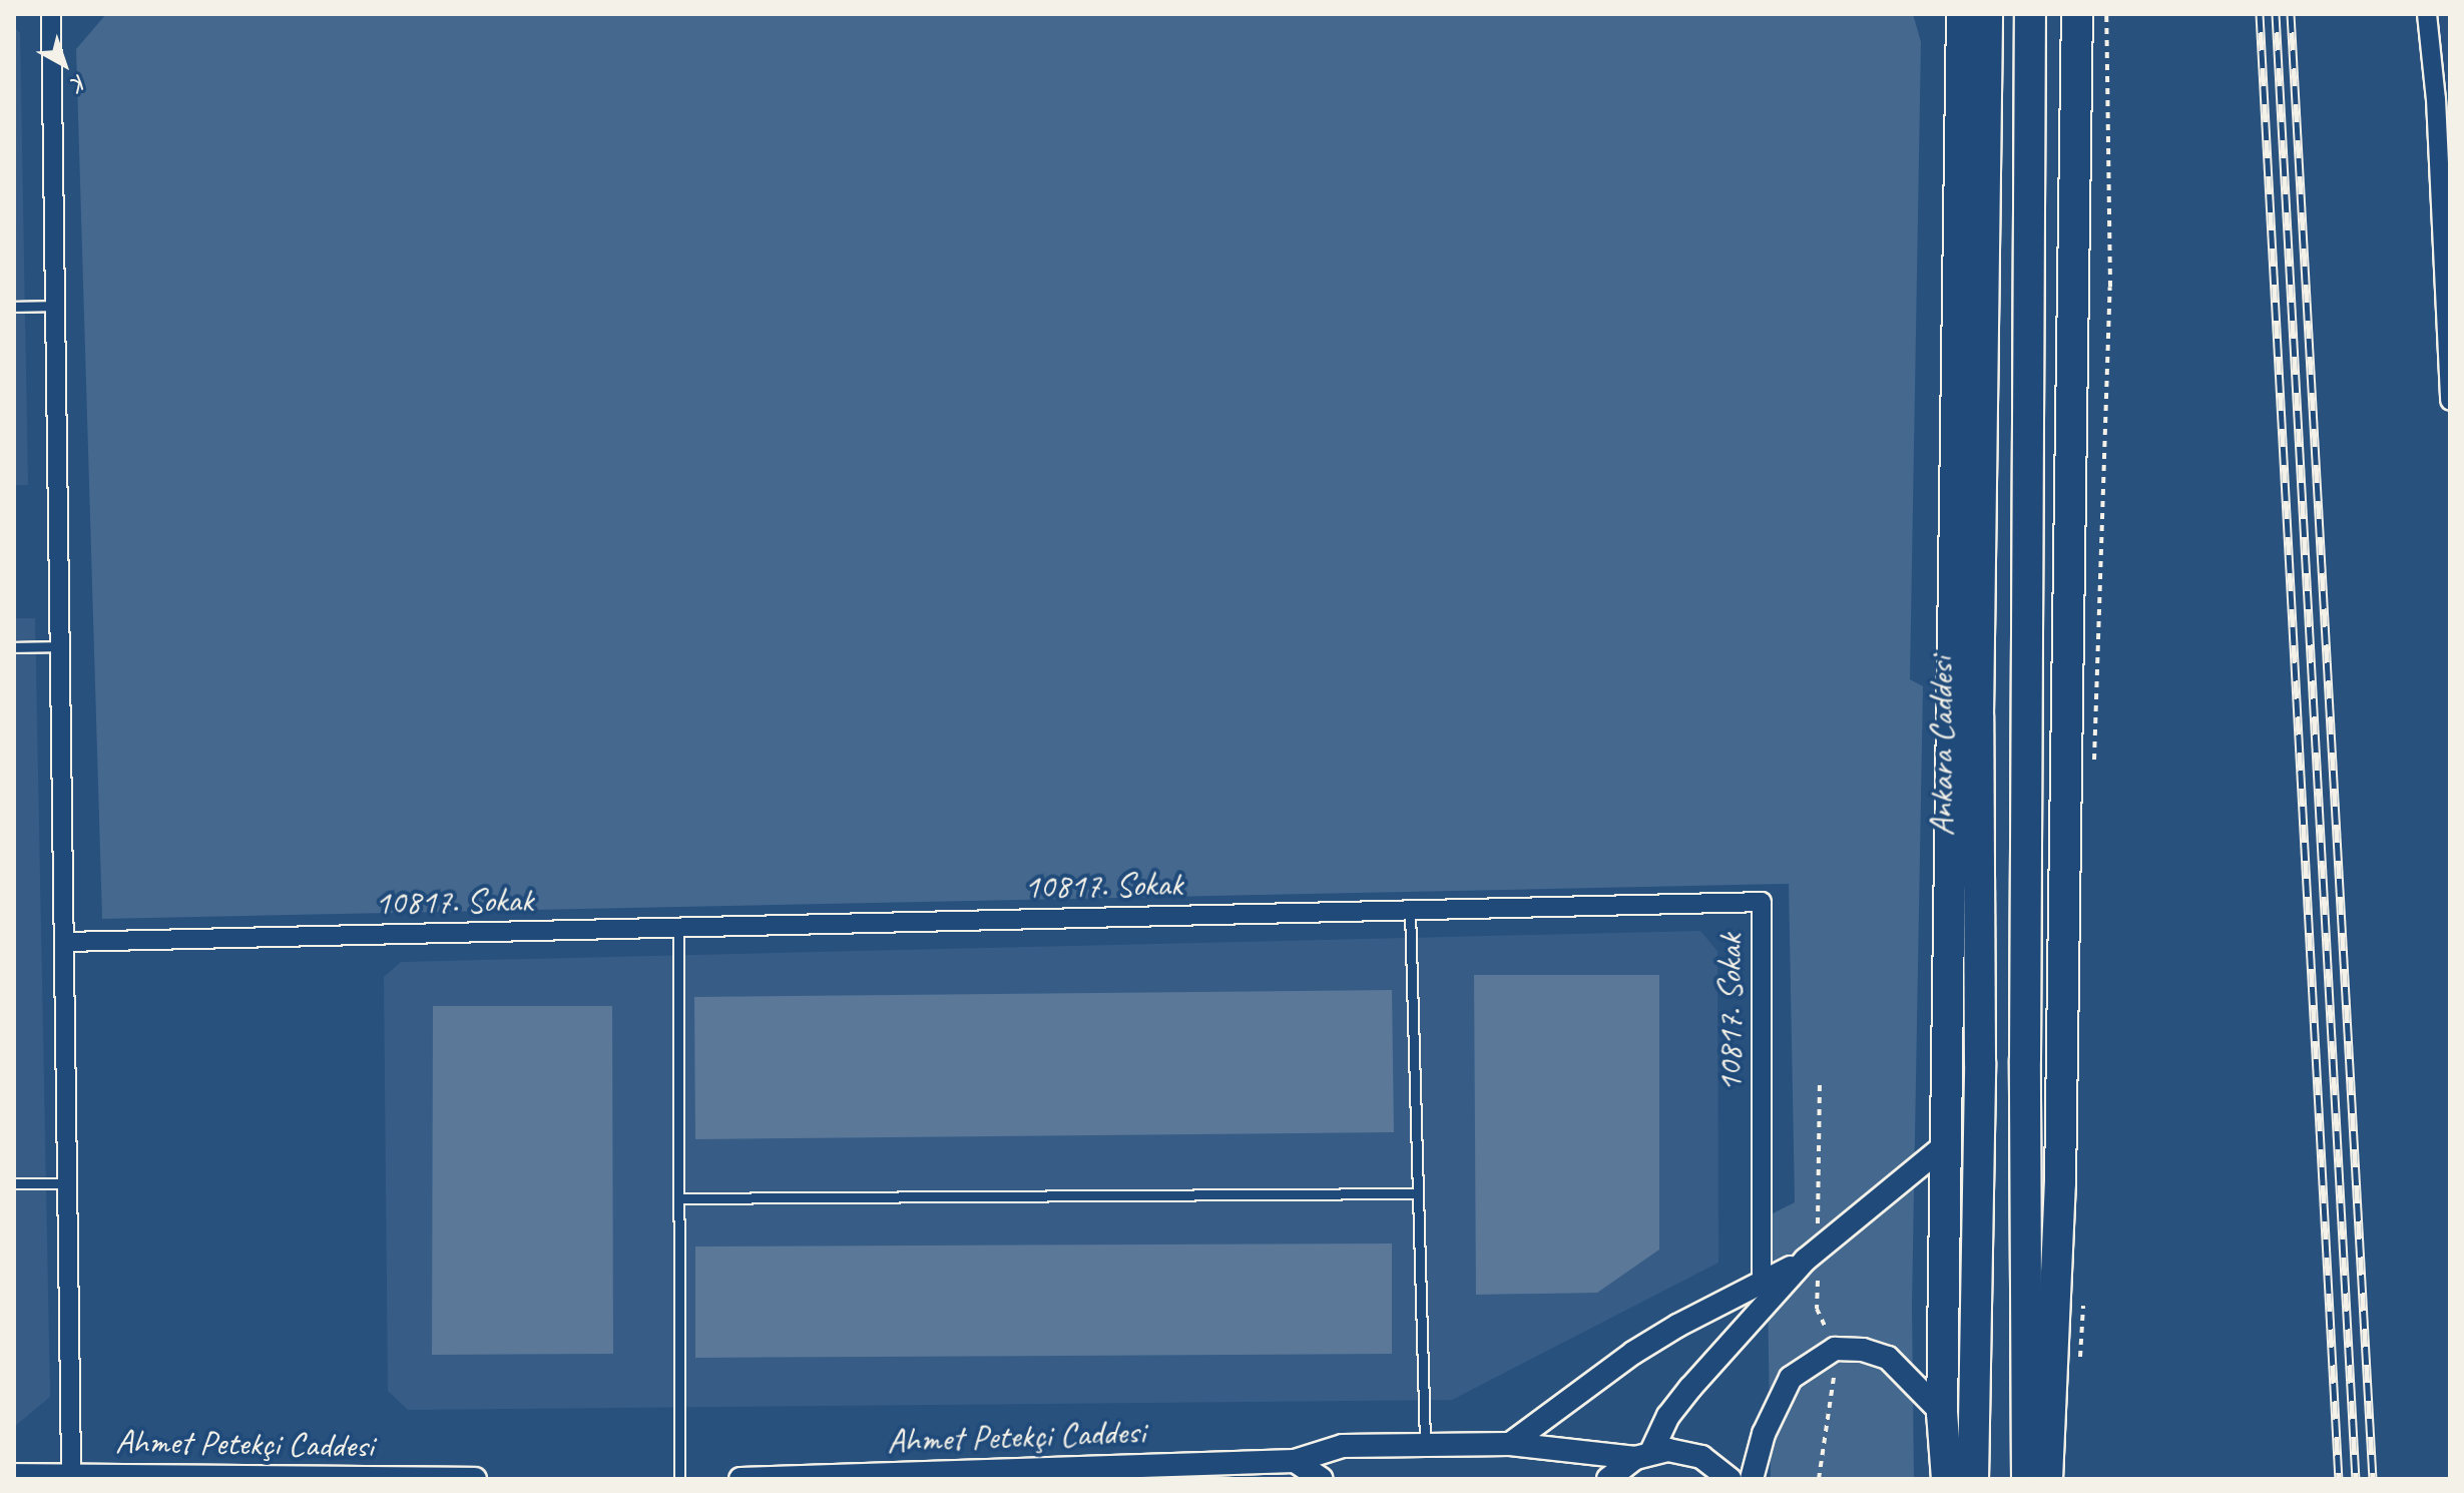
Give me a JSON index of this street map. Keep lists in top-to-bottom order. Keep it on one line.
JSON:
{"streets":{"highway":["Ankara Caddesi"],"street":["10817. Sokak","Ahmet Petekçi Caddesi"]},"north":"bottom right"}
